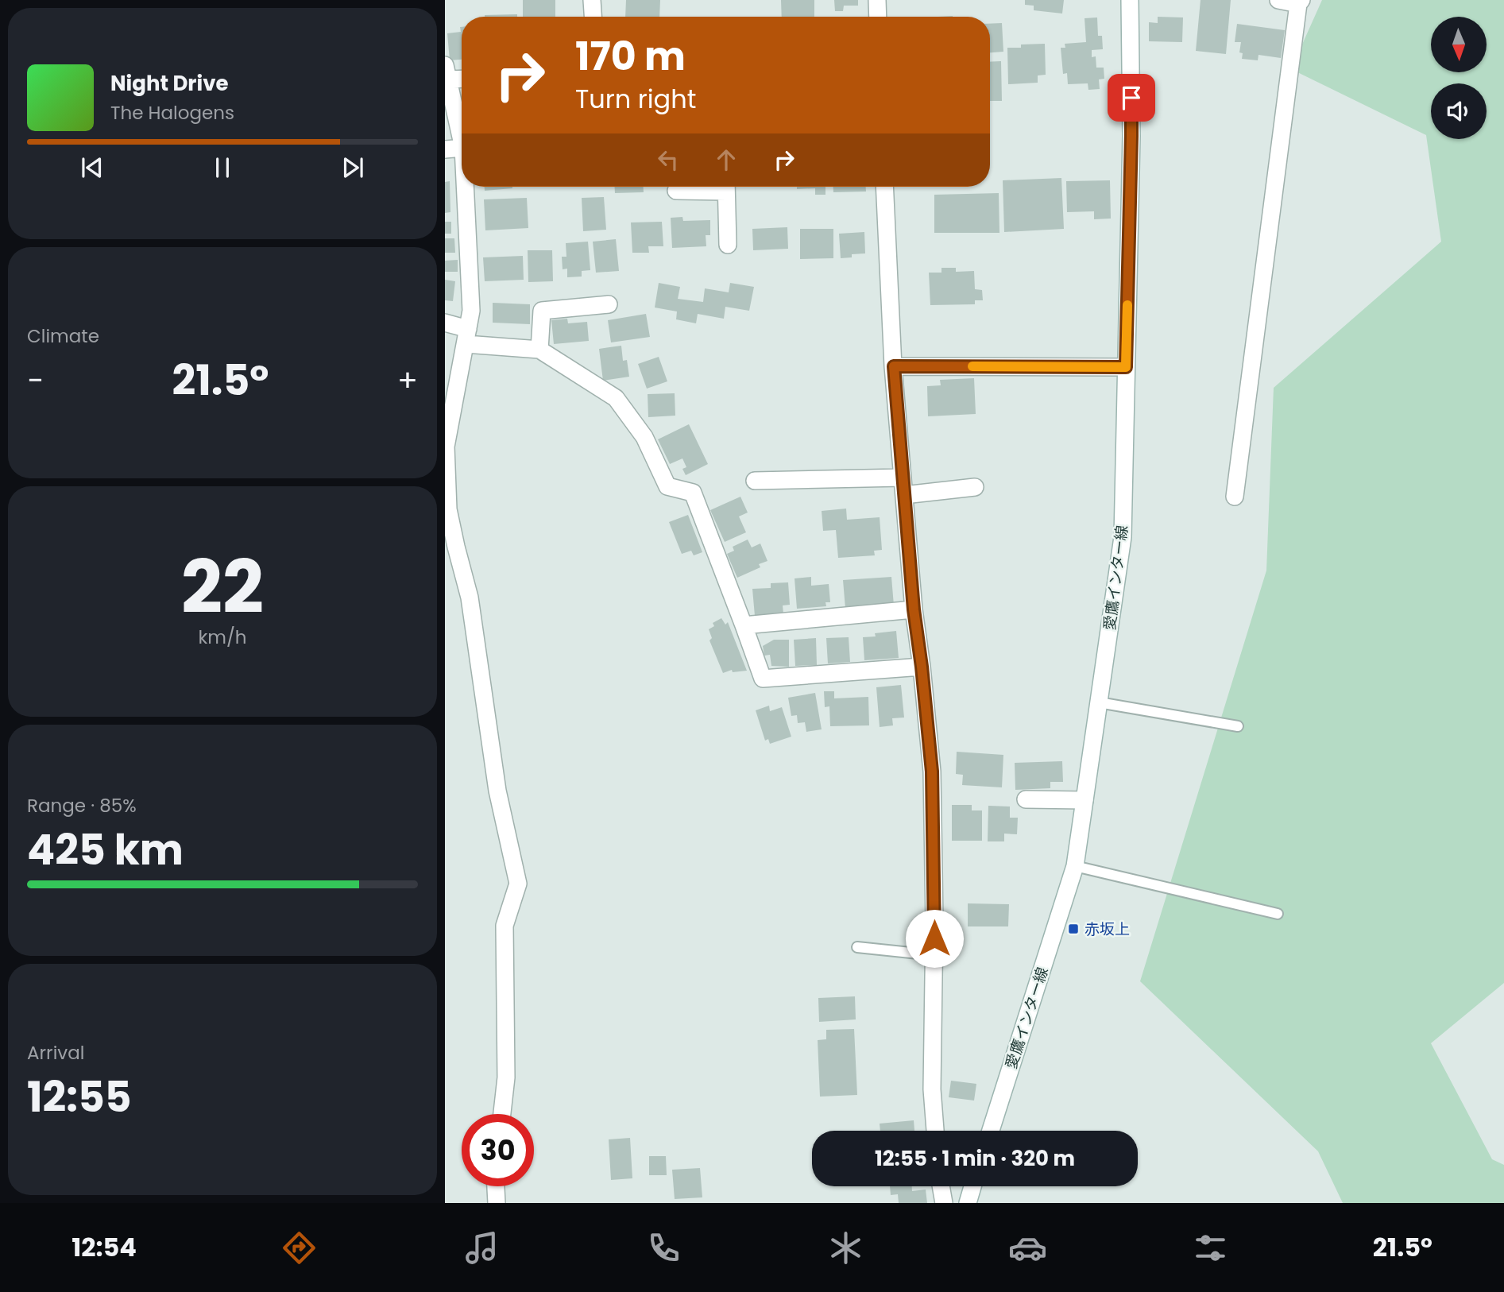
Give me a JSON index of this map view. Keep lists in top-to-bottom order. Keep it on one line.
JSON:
{"streets":{"street":["愛鷹インター線"]},"places":{"transit":["赤坂上"]},"north":"bottom","page":{"turn":["170 m","Turn right"],"song":["Night Drive","The Halogens"],"tile":["Climate",["22","km/h"],["Range · 85%","425 km"],["Arrival","12:55"]],"heat":["−","21.5°","+"],"limit":"30","trip":"12:55 · 1 min · 320 m","tabs":["12:54","21.5°"]}}
